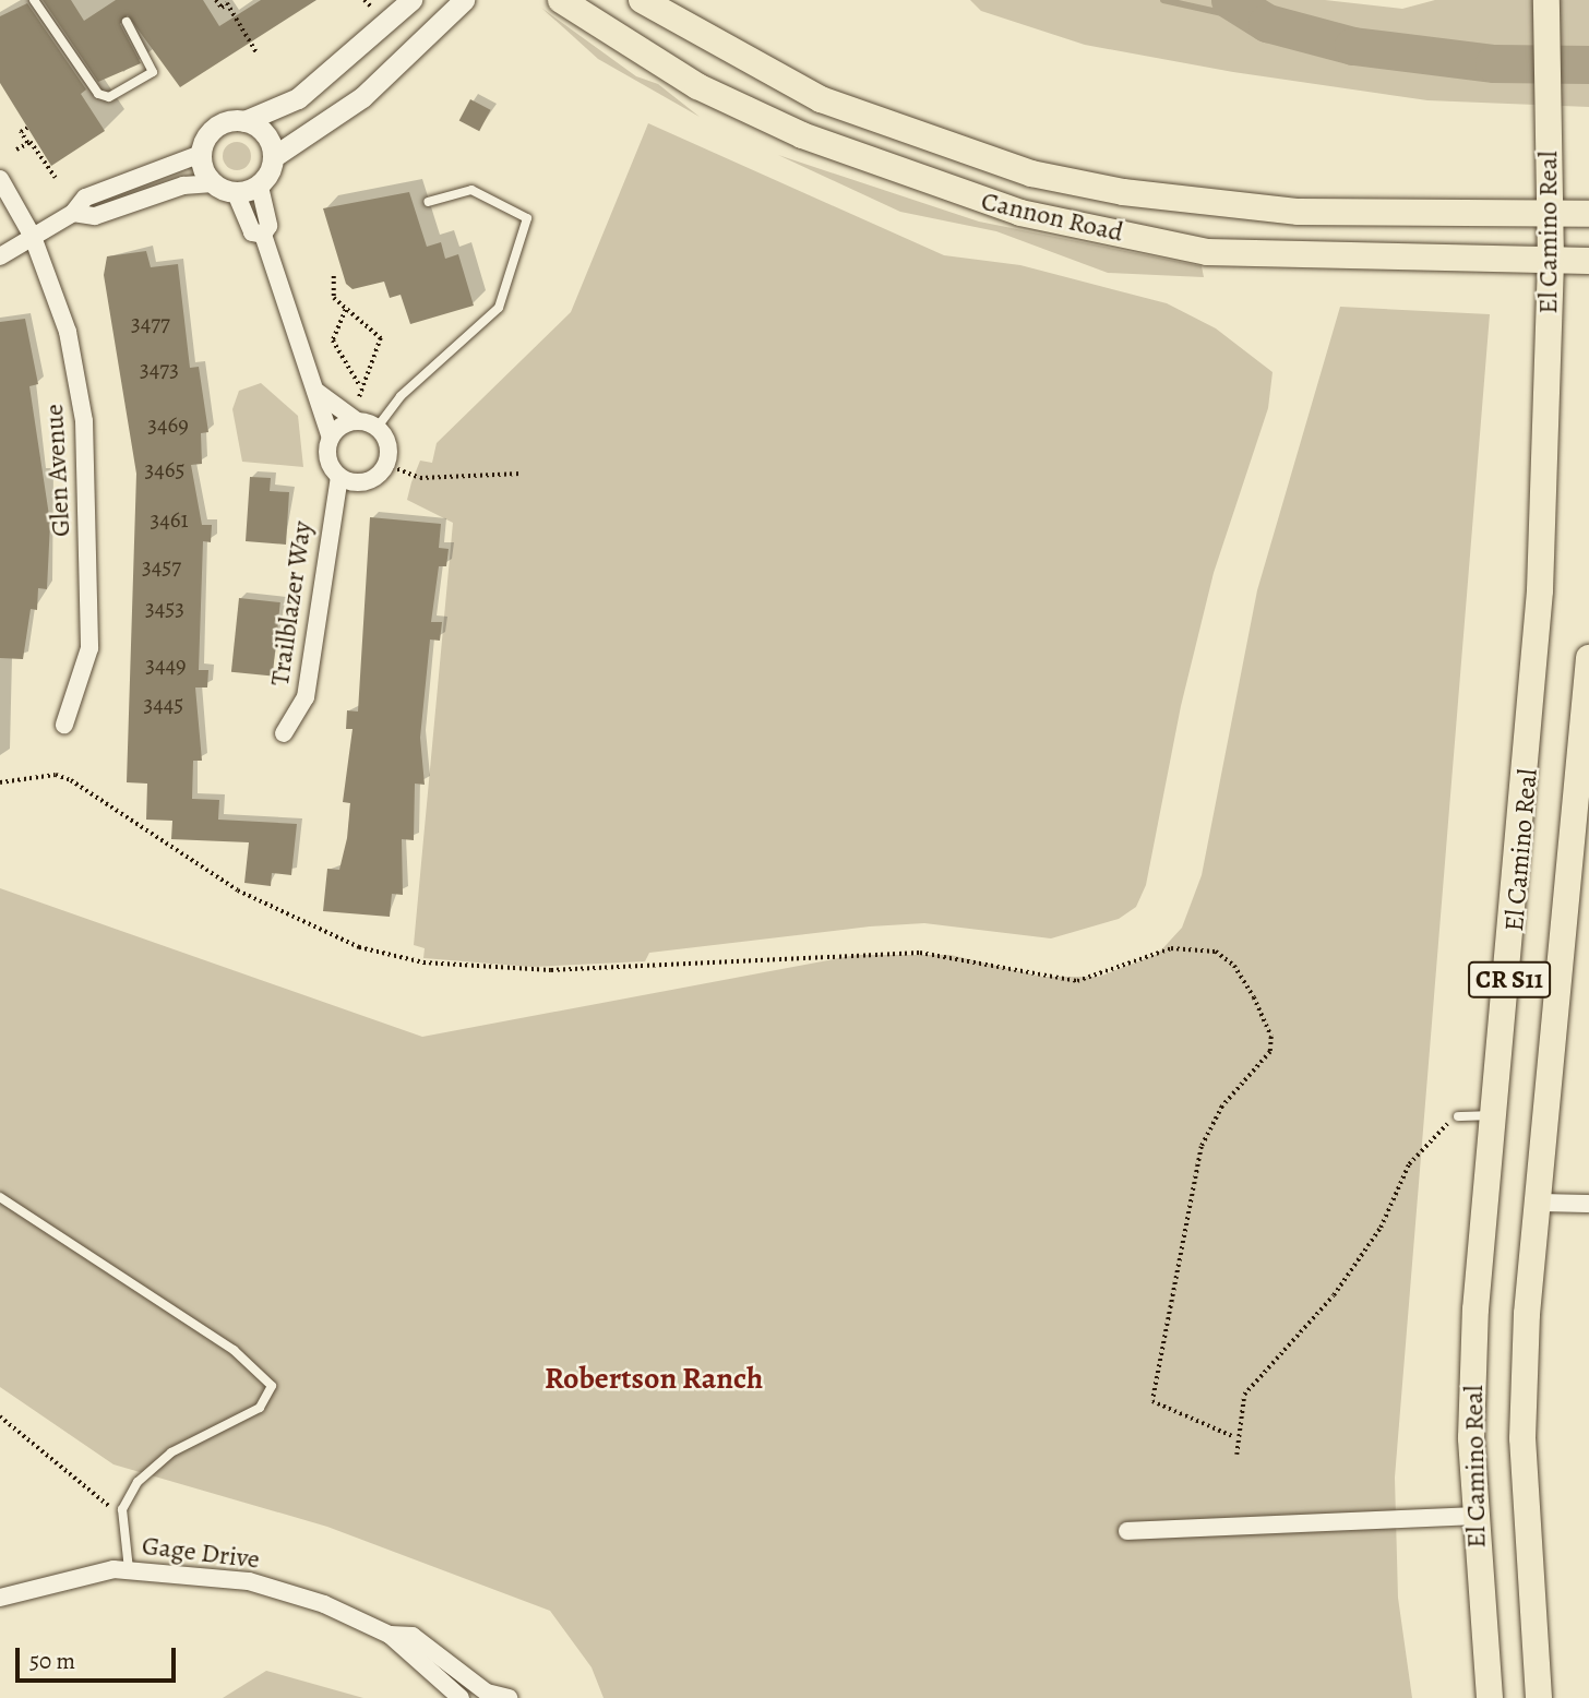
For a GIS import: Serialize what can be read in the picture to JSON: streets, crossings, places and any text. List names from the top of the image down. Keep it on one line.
{"streets":{"main road":["Cannon Road","El Camino Real","CR S11"],"street":["Glen Avenue","Trailblazer Way","Gage Drive"]},"crossings":[["Cannon Road","El Camino Real"]],"districts":["Robertson Ranch"],"house_numbers":["3477","3473","3469","3465","3461","3457","3453","3449","3445"],"scale_bar":"50 m"}
